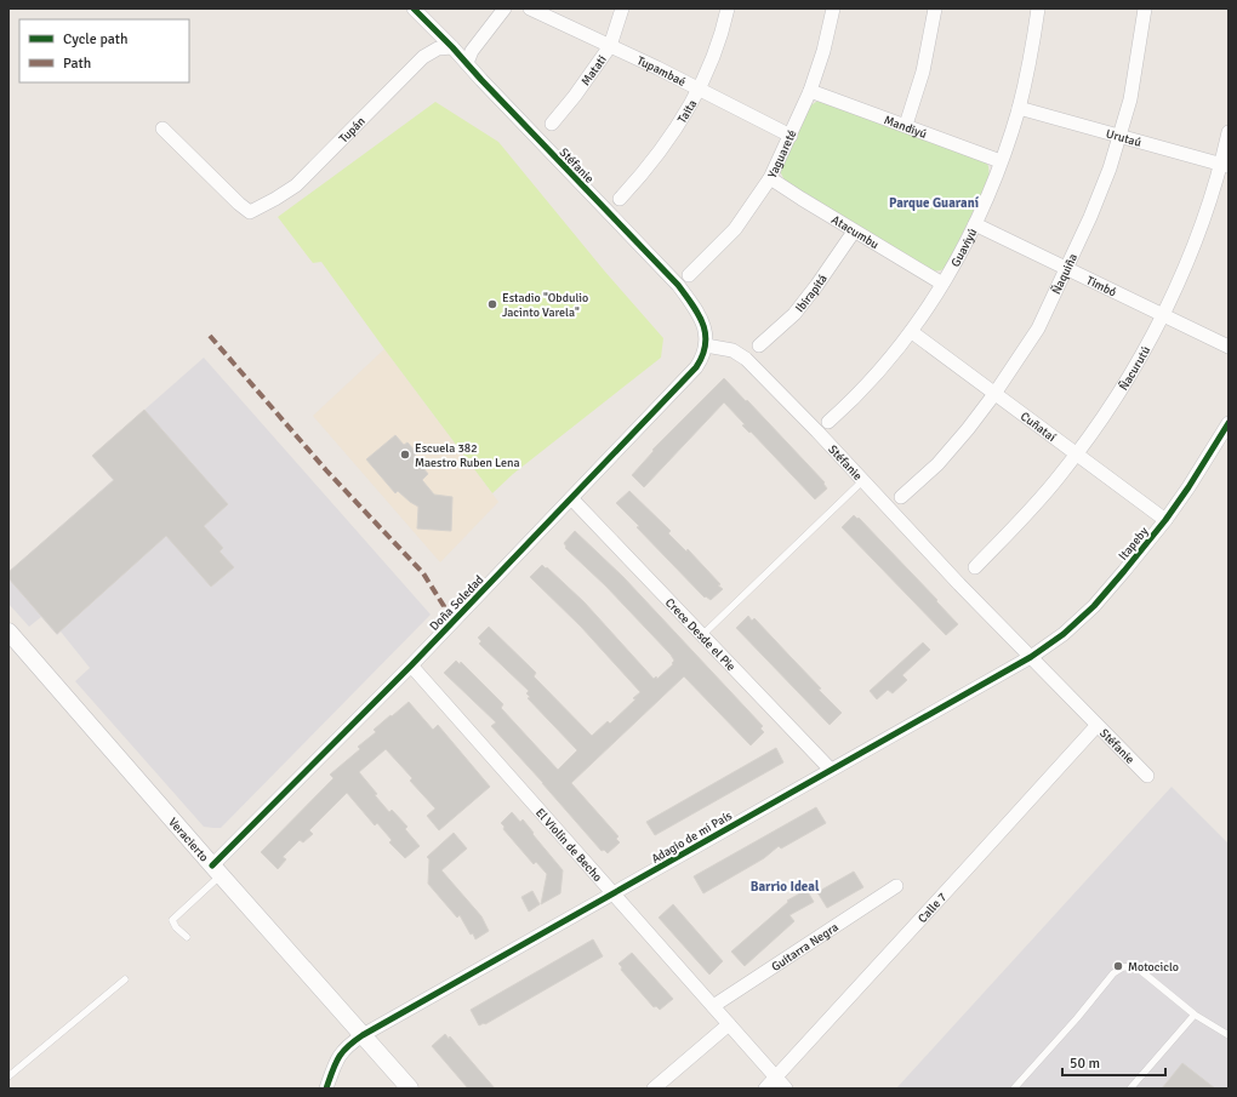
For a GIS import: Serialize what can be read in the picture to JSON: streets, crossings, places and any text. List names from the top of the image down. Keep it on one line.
{"streets":{"street":["Matati","Tupambaé","Taita","Mandiyú","Tupán","Urutaú","Yaguareté","Stéfanie","Atacumbu","Guaviyú","Ñaquiña","Timbó","Ibirapitá","Ñacurutú","Cuñataí","Itapeby","Doña Soledad","Crece Desde el Pie","Adagio de mi País","Veracierto","El Violín de Becho","Calle 7","Guitarra Negra"]},"crossings":[["Matati","Tupambaé"],["Tupambaé","Taita"],["Tupambaé","Yaguareté"],["Mandiyú","Yaguareté"],["Mandiyú","Guaviyú"],["Tupán","Stéfanie"],["Urutaú","Guaviyú"],["Urutaú","Ñaquiña"],["Urutaú","Ñacurutú"],["Yaguareté","Atacumbu"],["Stéfanie","Itapeby"],["Stéfanie","Doña Soledad"],["Stéfanie","Adagio de mi País"],["Stéfanie","Calle 7"],["Atacumbu","Guaviyú"],["Atacumbu","Ibirapitá"],["Guaviyú","Timbó"],["Guaviyú","Cuñataí"],["Ñaquiña","Timbó"],["Ñaquiña","Cuñataí"],["Timbó","Ñacurutú"],["Ñacurutú","Cuñataí"],["Cuñataí","Itapeby"],["Itapeby","Adagio de mi País"],["Doña Soledad","Crece Desde el Pie"],["Doña Soledad","Veracierto"],["Doña Soledad","El Violín de Becho"],["Crece Desde el Pie","Adagio de mi País"],["Adagio de mi País","Veracierto"],["Adagio de mi País","El Violín de Becho"],["El Violín de Becho","Calle 7"],["El Violín de Becho","Guitarra Negra"]],"districts":["Parque Guaraní","Barrio Ideal"],"places":["Estadio \"Obdulio Jacinto Varela\"","Escuela 382 Maestro Ruben Lena","Motociclo"],"legend":["Cycle path","Path"],"scale_bar":"50 m"}
